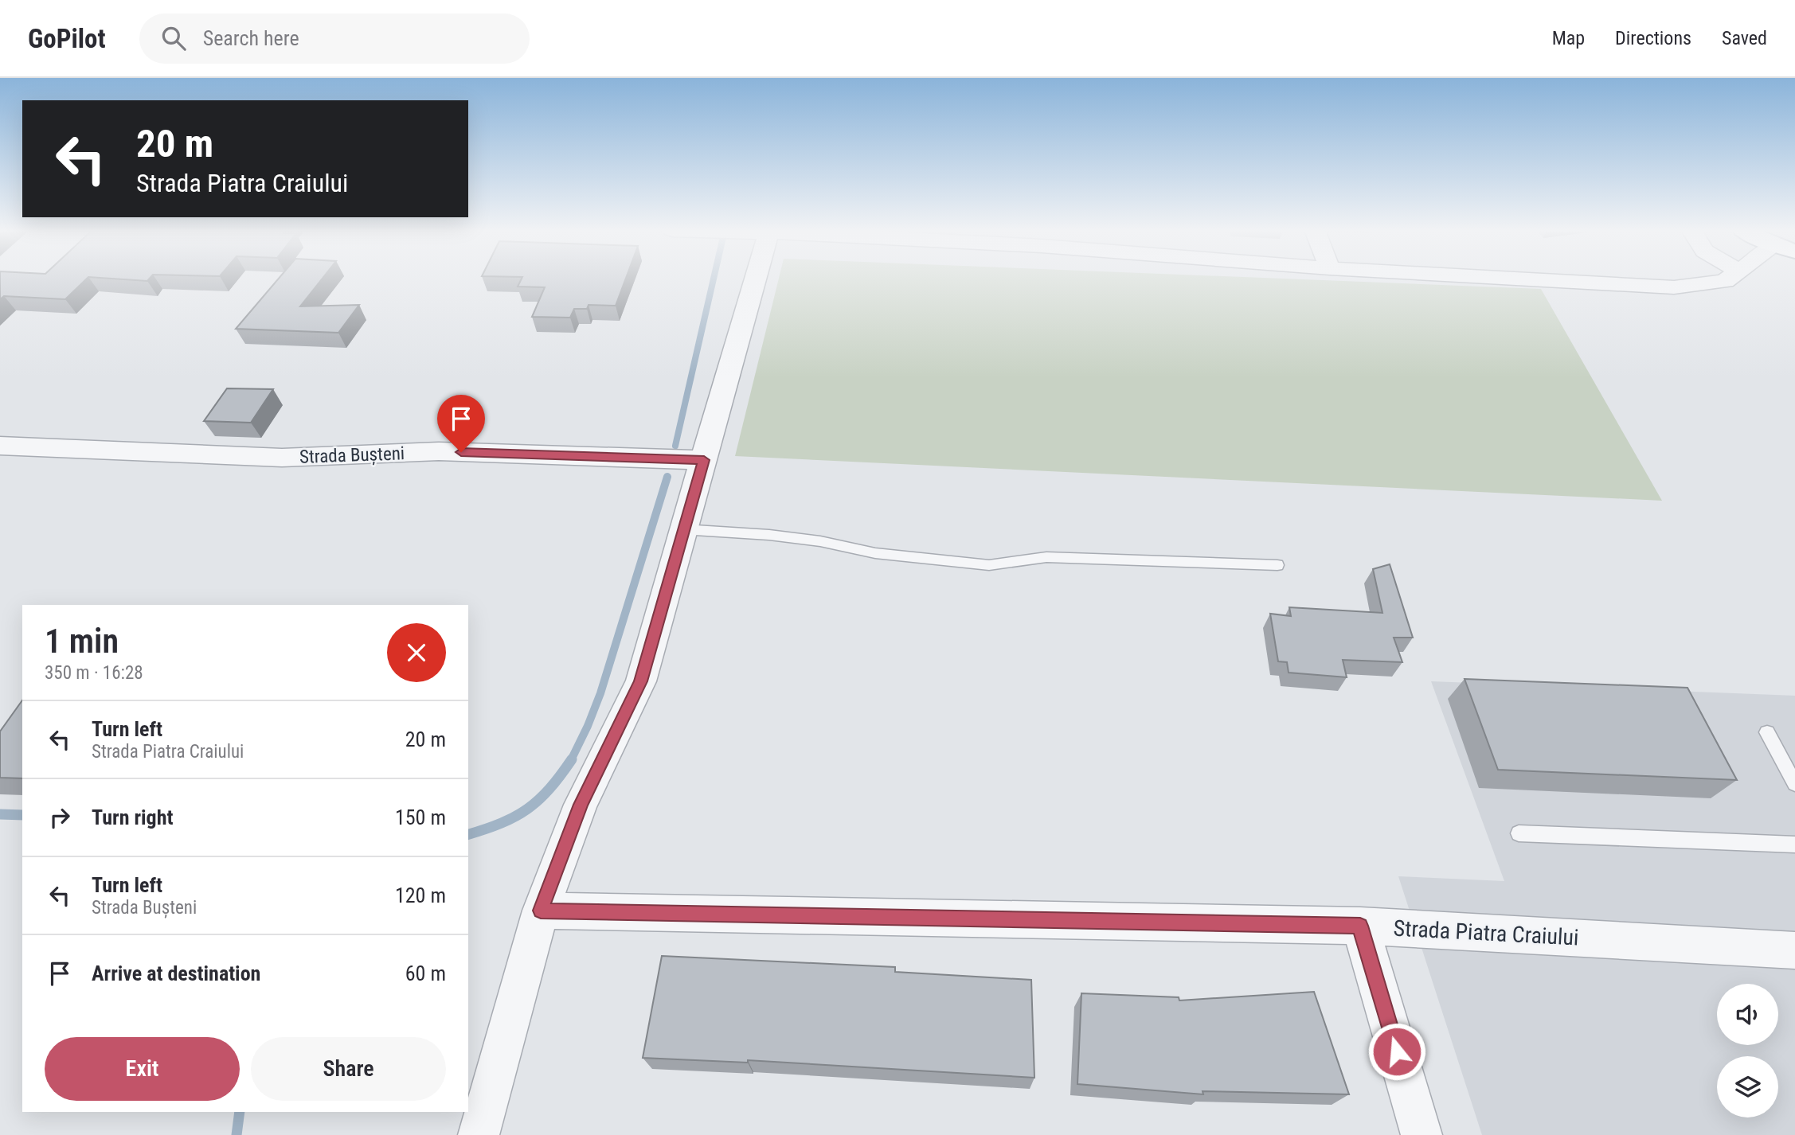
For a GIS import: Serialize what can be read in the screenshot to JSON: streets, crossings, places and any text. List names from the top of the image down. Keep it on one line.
{"streets":{"street":["Strada Bușteni","Strada Piatra Craiului"]},"page":{"header":"GoPilot","search":"Search here","nav":["Map","Directions","Saved"],"turn":["20 m","Strada Piatra Craiului"],"heading":["1 min","350 m · 16:28"],"list":[{"name":"Turn left","note":"Strada Piatra Craiului","value":"20 m"},{"name":"Turn right","value":"150 m"},{"name":"Turn left","note":"Strada Bușteni","value":"120 m"},{"name":"Arrive at destination","value":"60 m"}],"buttons":["Exit","Share"]}}
